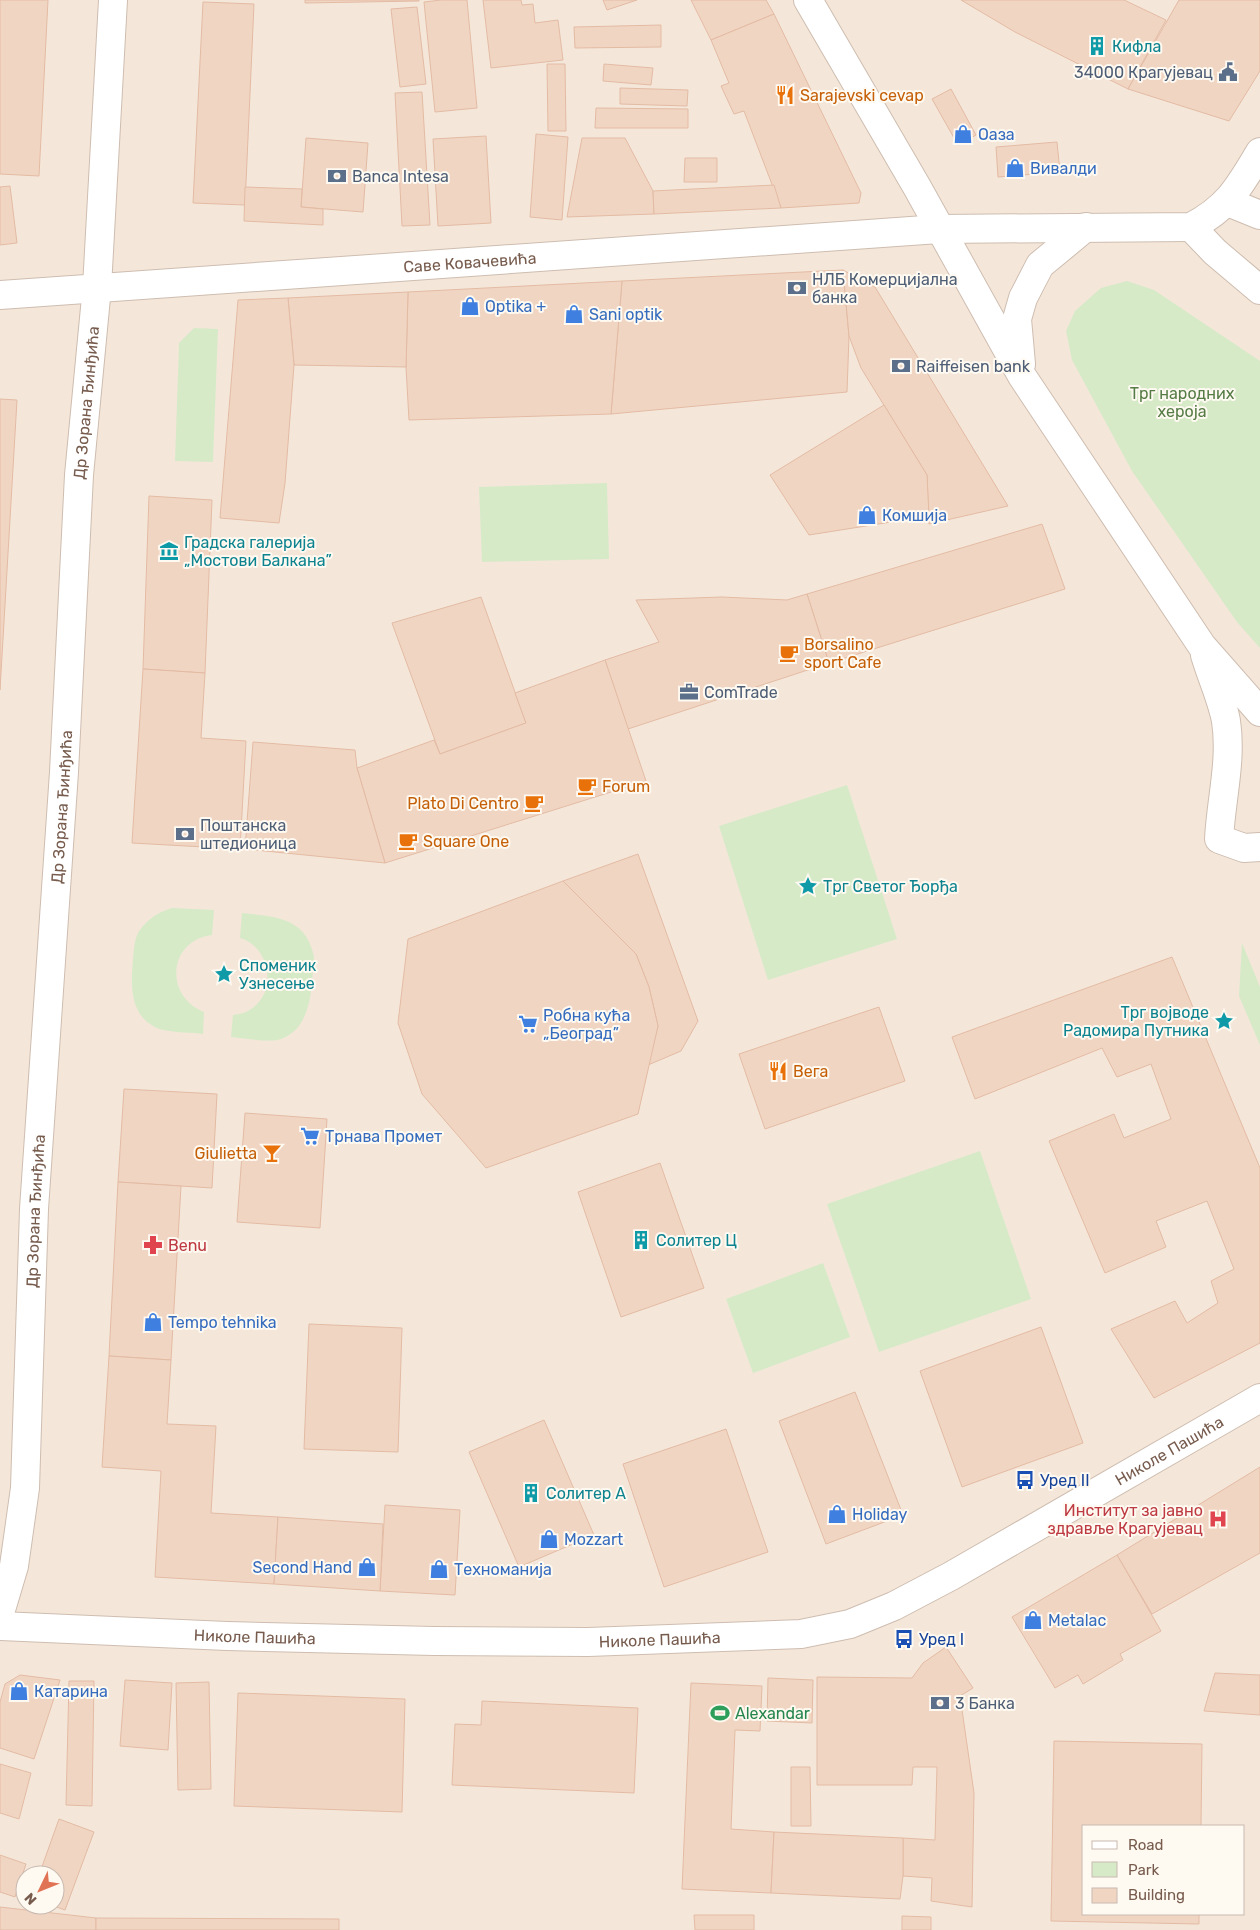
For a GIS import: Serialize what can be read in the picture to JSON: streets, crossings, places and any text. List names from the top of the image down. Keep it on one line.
{"streets":{"street":["Саве Ковачевића","Др Зорана Ђинђића","Николе Пашића"]},"crossings":[["Саве Ковачевића","Др Зорана Ђинђића"]],"parks":["Трг народних хероја"],"places":{"building":["Кифла","Солитер Ц","Солитер А"],"public building":["34000 Крагујевац"],"restaurant":["Sarajevski cevap","Вега"],"shop":["Оаза","Вивалди","Optika +","Sani optik","Комшија","Tempo tehnika","Holiday","Mozzart","Second Hand","Техноманија","Metalac","Катарина"],"bank":["Banca Intesa","НЛБ Комерцијална банка","Raiffeisen bank","Поштанска штедионица","3 Банка"],"museum":["Градска галерија „Мостови Балкана”"],"cafe":["Borsalino sport Cafe","Forum","Plato Di Centro","Square One"],"office":["ComTrade"],"place":["Трг Светог Ђорђа","Споменик Узнесење","Трг војводе Радомира Путника"],"supermarket":["Робна кућа „Београд”","Трнава Промет"],"bar":["Giulietta"],"pharmacy":["Benu"],"bus stop":["Уред II","Уред I"],"hospital":["Институт за јавно здравље Крагујевац"],"sports":["Alexandar"]},"legend":["Road","Park","Building"],"north":"bottom left"}
